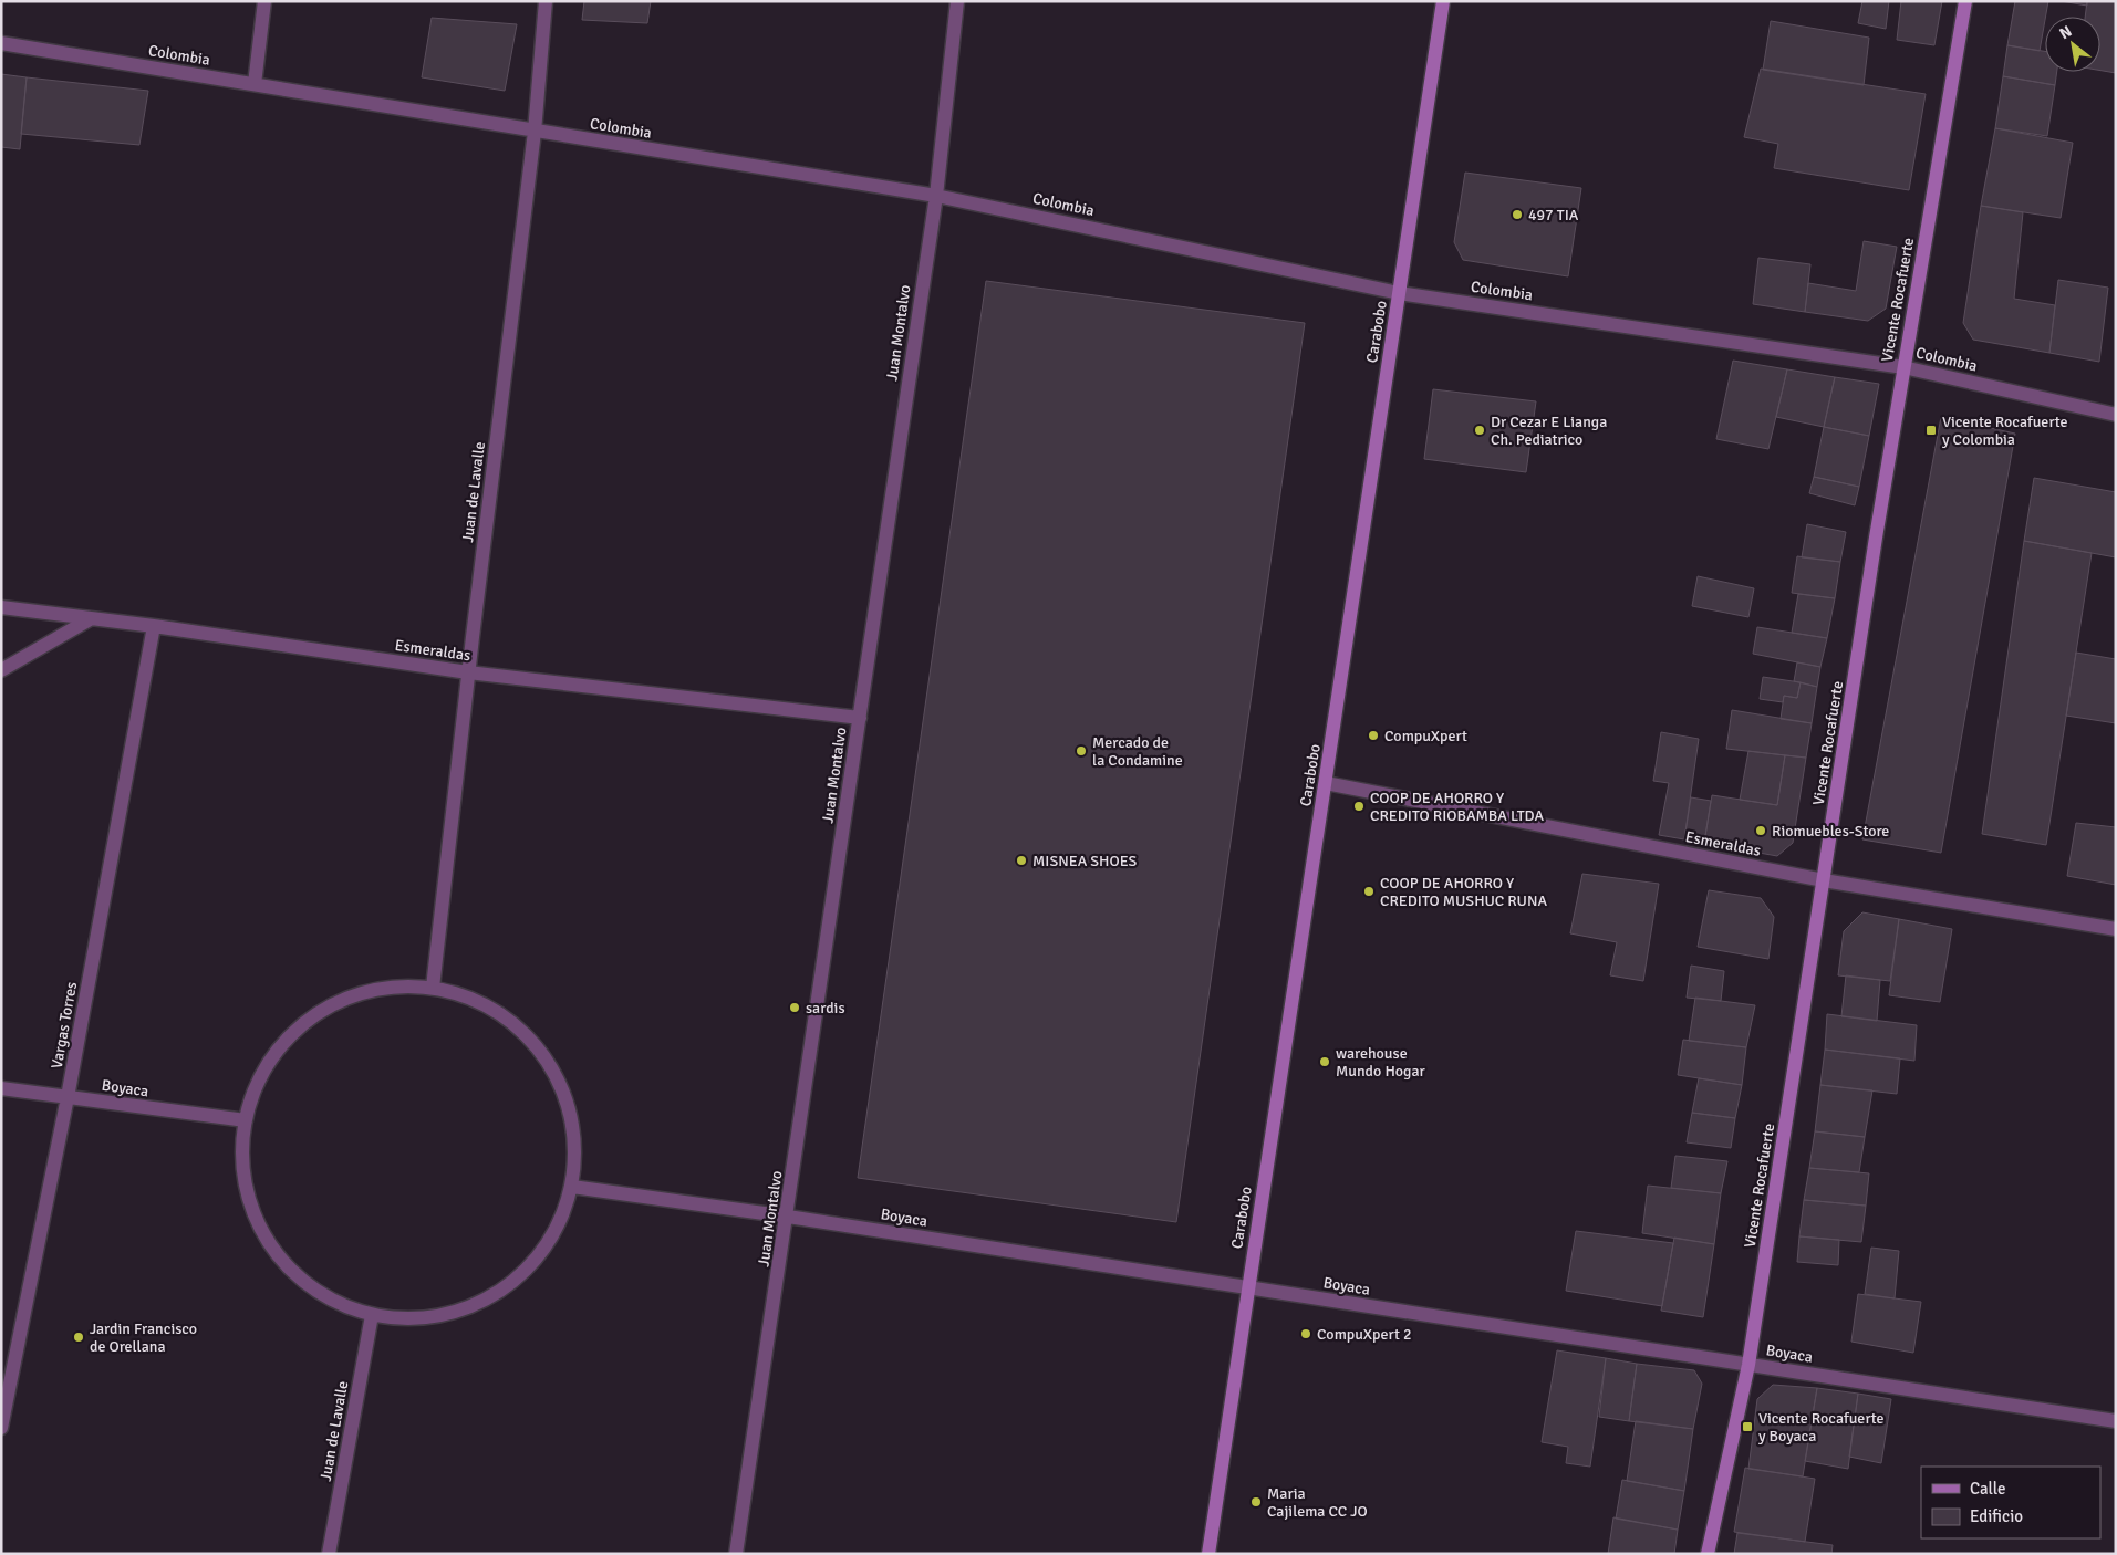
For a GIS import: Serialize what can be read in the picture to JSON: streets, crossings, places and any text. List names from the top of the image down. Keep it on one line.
{"streets":{"main road":["Vicente Rocafuerte","Carabobo"],"street":["Colombia","Juan Montalvo","Juan de Lavalle","Esmeraldas","Vargas Torres","Boyaca"]},"crossings":[["Colombia","Vicente Rocafuerte"],["Colombia","Carabobo"],["Colombia","Juan Montalvo"],["Colombia","Juan de Lavalle"],["Vicente Rocafuerte","Esmeraldas"],["Vicente Rocafuerte","Boyaca"],["Carabobo","Esmeraldas"],["Carabobo","Boyaca"],["Juan Montalvo","Esmeraldas"],["Juan Montalvo","Boyaca"],["Juan de Lavalle","Esmeraldas"],["Esmeraldas","Vargas Torres"],["Vargas Torres","Boyaca"]],"places":{"other":["497 TIA","Dr Cezar E Lianga Ch. Pediatrico","CompuXpert","Mercado de la Condamine","COOP DE AHORRO Y CREDITO RIOBAMBA LTDA","Riomuebles-Store","MISNEA SHOES","COOP DE AHORRO Y CREDITO MUSHUC RUNA","sardis","warehouse Mundo Hogar","CompuXpert 2","Jardin Francisco de Orellana","Maria Cajilema CC JO"],"transit":["Vicente Rocafuerte y Colombia","Vicente Rocafuerte y Boyaca"]},"legend":["Calle","Edificio"],"north":"top left"}
